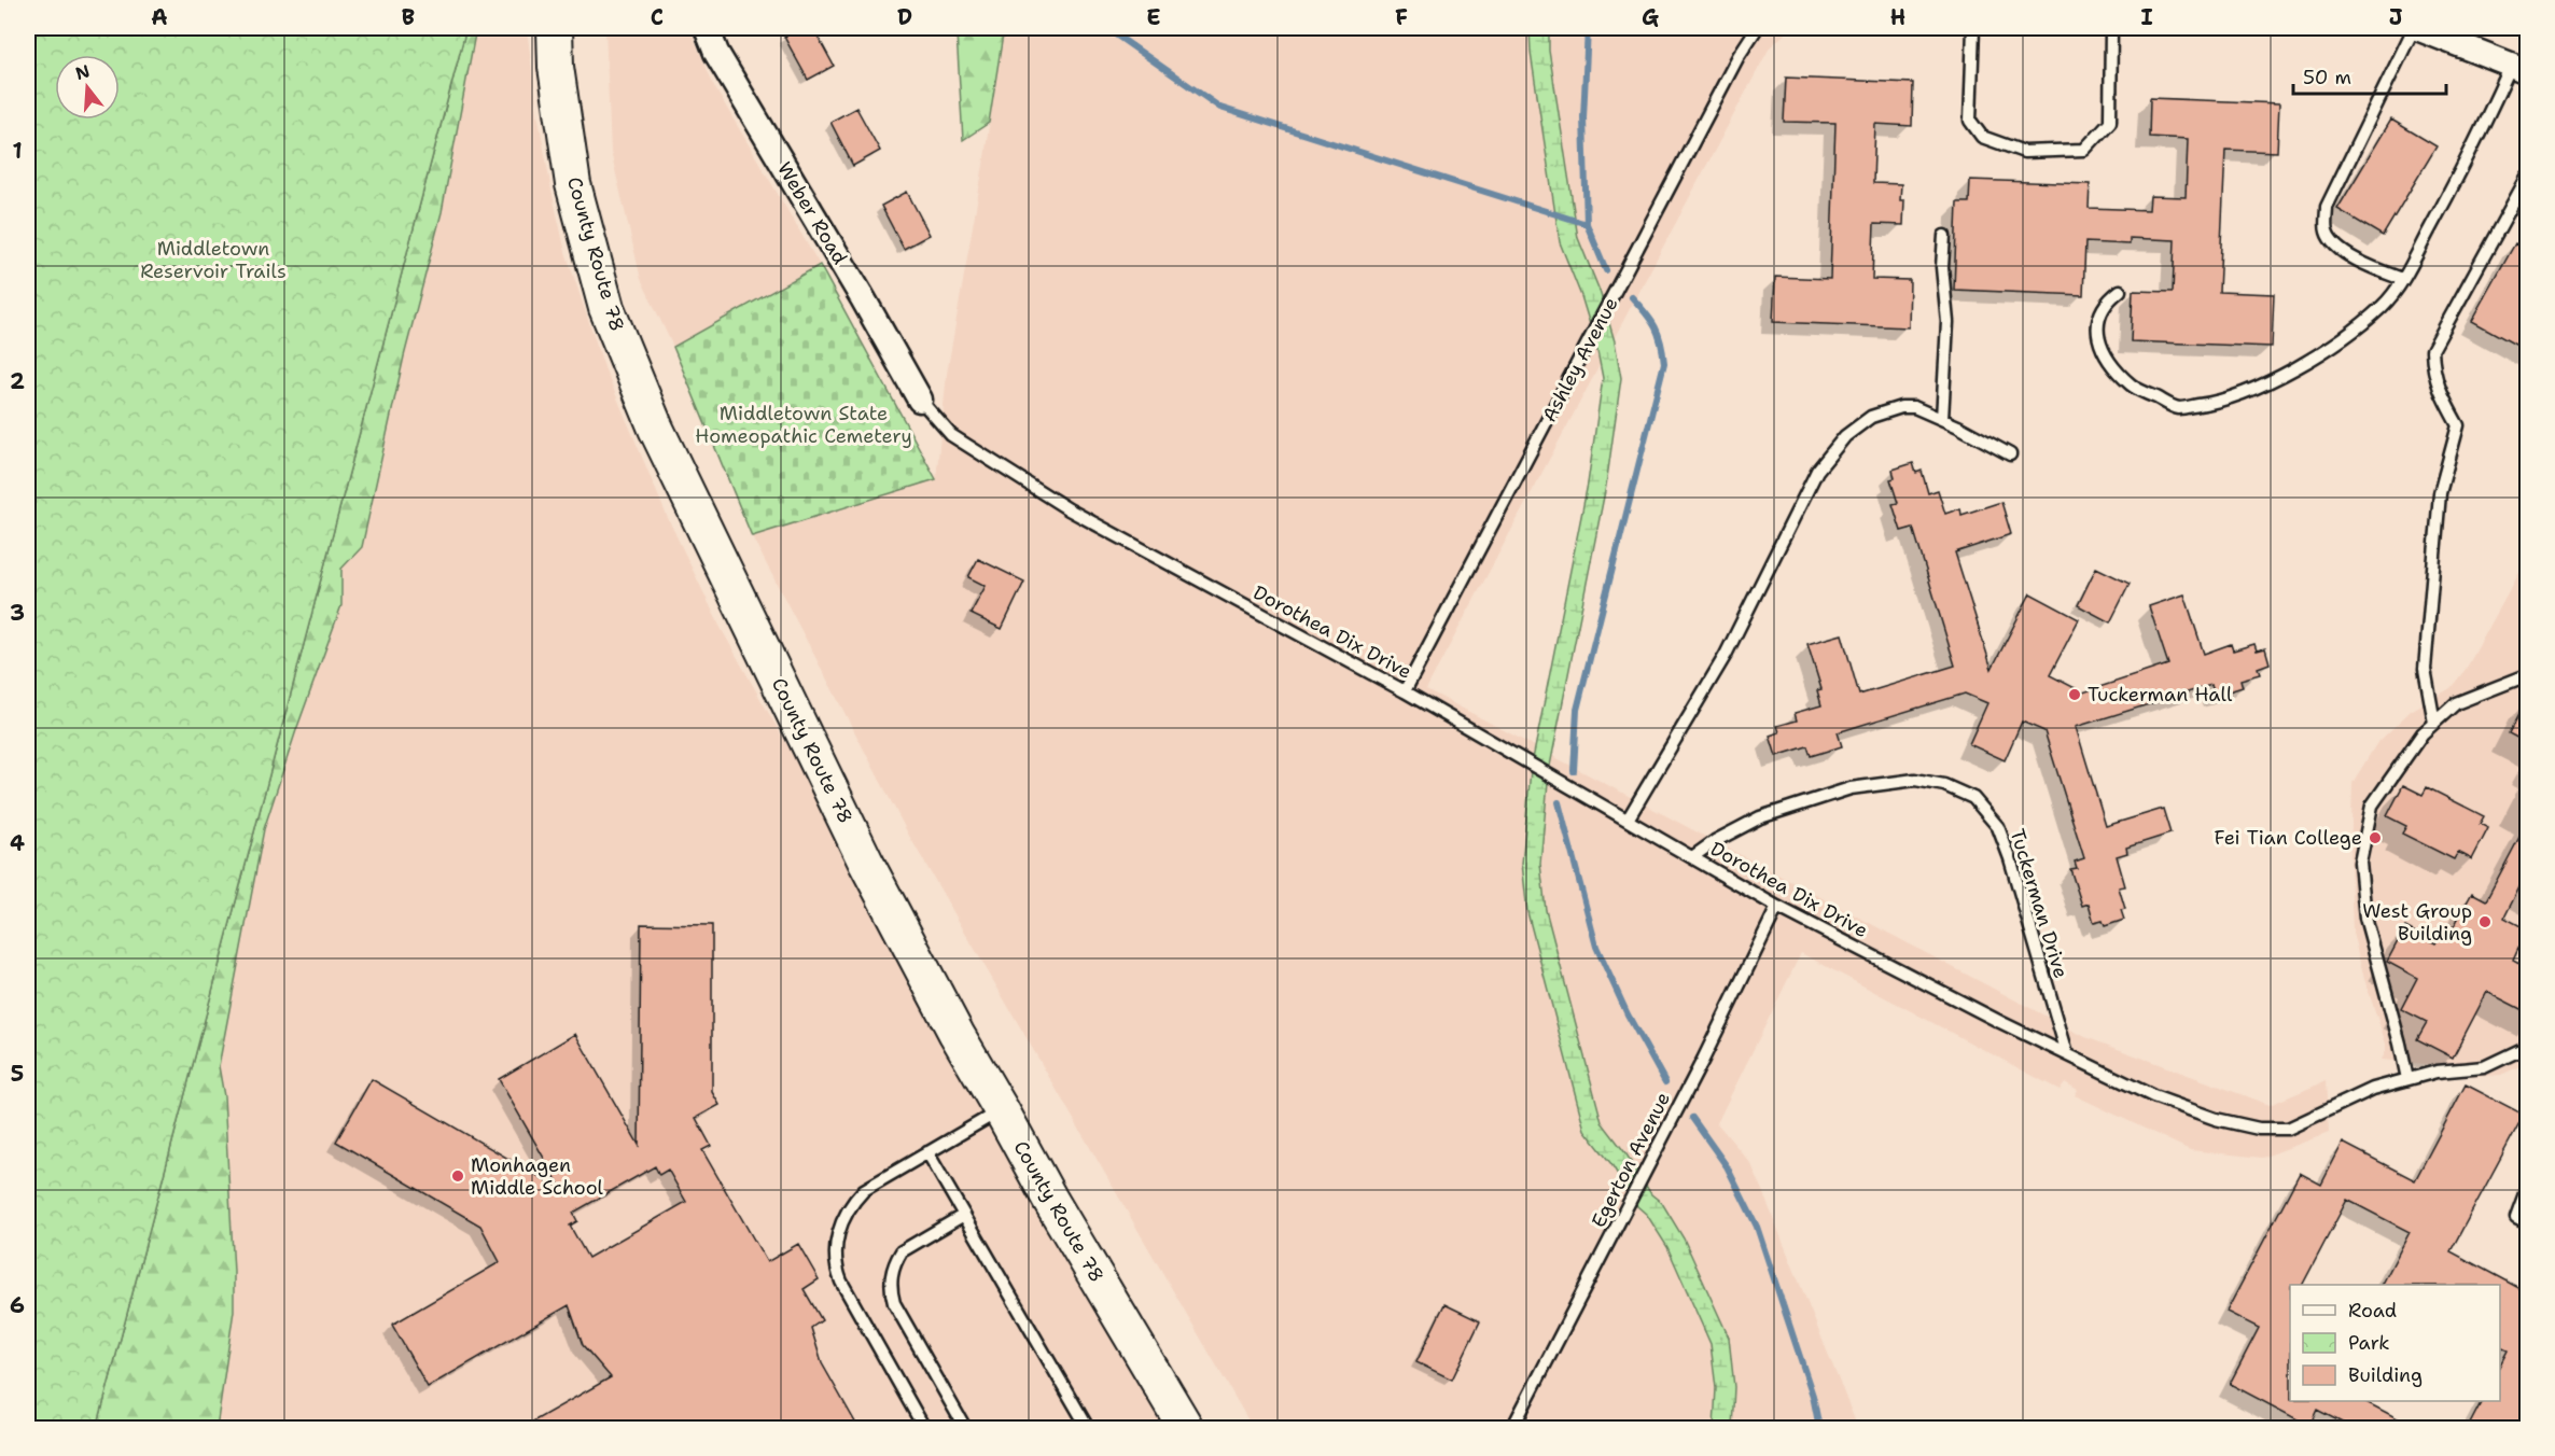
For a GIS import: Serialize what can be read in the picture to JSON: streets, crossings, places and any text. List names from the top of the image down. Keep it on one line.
{"streets":{"street":["Weber Road","County Route 78"],"lane":["Ashley Avenue","Dorothea Dix Drive","Tuckerman Drive","Egerton Avenue"]},"crossings":[["Weber Road","Dorothea Dix Drive"],["Ashley Avenue","Dorothea Dix Drive"],["Dorothea Dix Drive","Tuckerman Drive"],["Dorothea Dix Drive","Egerton Avenue"]],"parks":["Middletown Reservoir Trails","Middletown State Homeopathic Cemetery"],"places":["Tuckerman Hall","Fei Tian College","West Group Building","Monhagen Middle School"],"legend":["Road","Park","Building"],"scale_bar":"50 m","north":"top","grid":{"columns":["A","B","C","D","E","F","G","H","I","J"],"rows":["1","2","3","4","5","6"]}}
